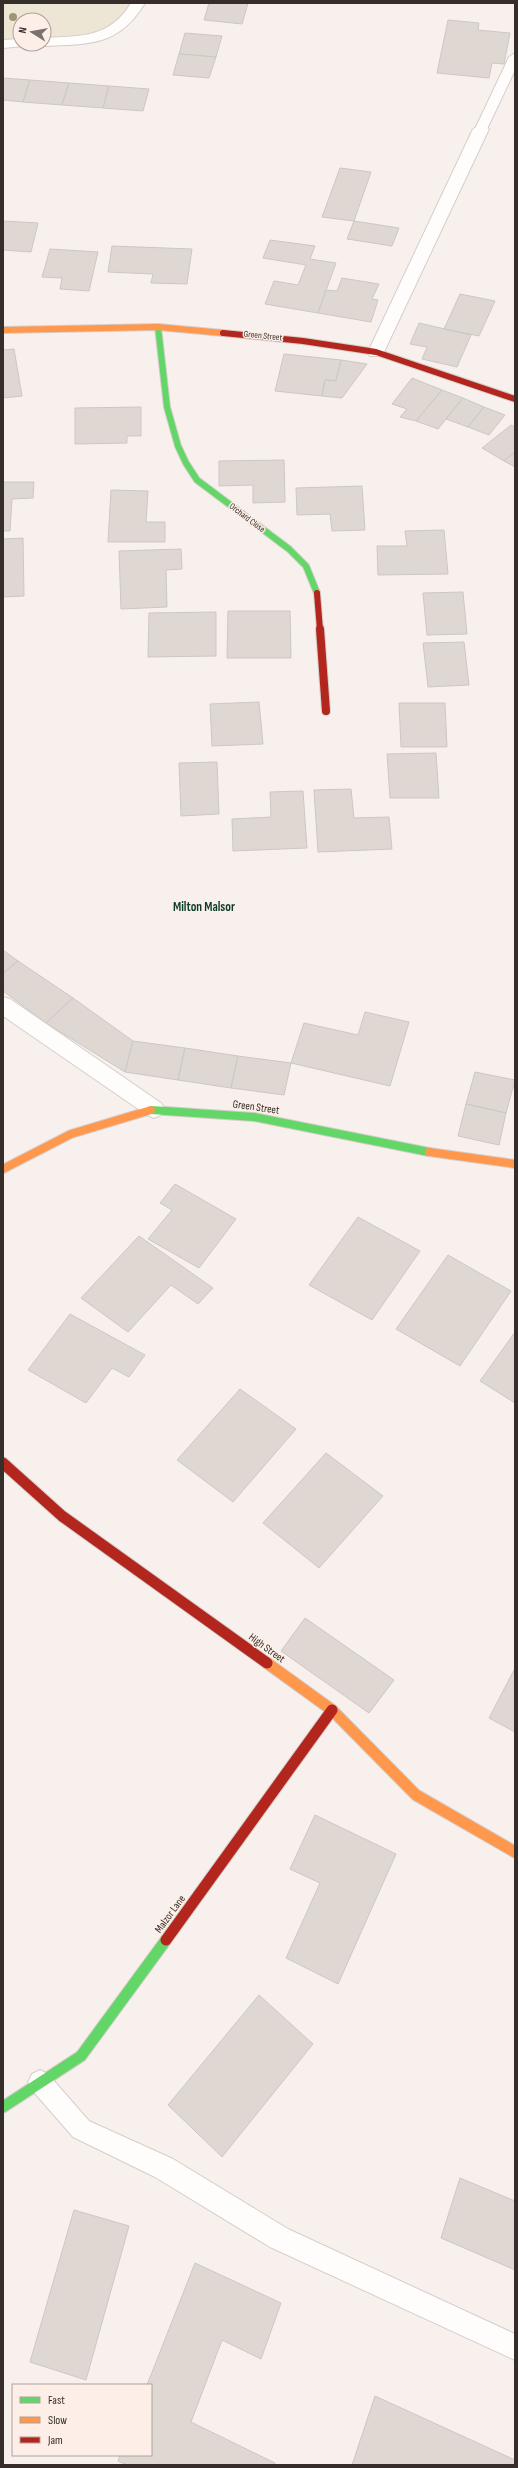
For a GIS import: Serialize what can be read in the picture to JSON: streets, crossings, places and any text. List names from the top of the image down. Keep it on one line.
{"streets":{"street":["Green Street","Orchard Close","High Street","Malzor Lane"]},"crossings":[["Green Street","Orchard Close"],["High Street","Malzor Lane"]],"districts":["Milton Malsor"],"legend":["Fast","Slow","Jam"],"north":"left"}
